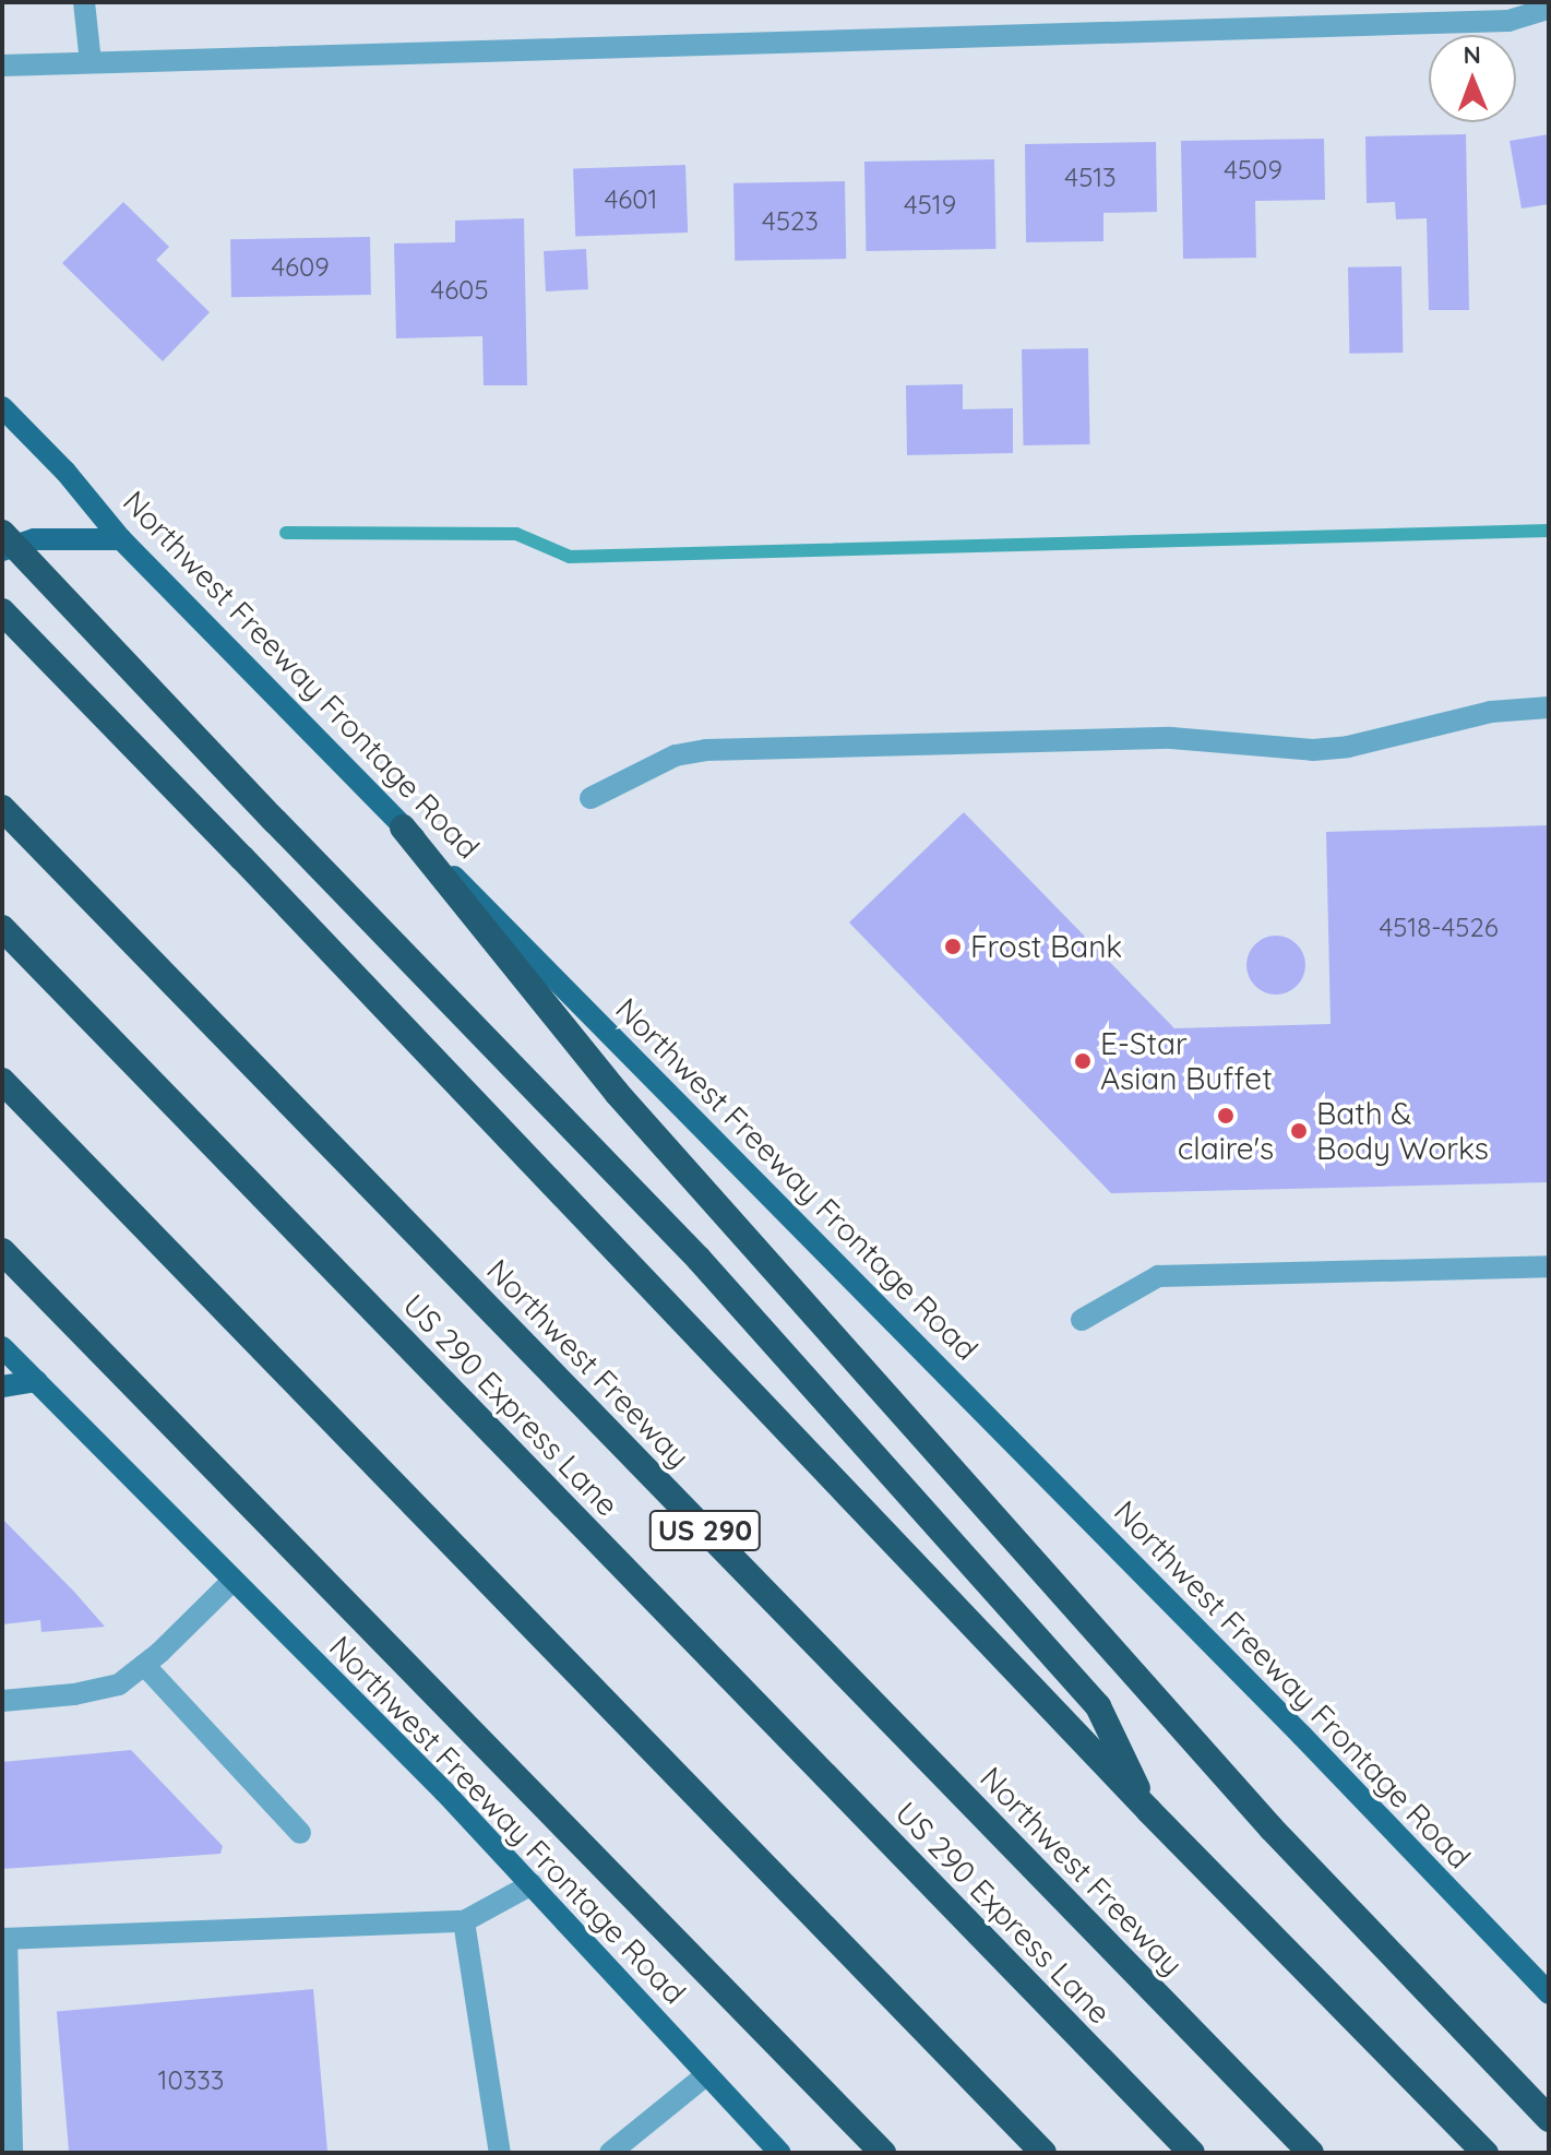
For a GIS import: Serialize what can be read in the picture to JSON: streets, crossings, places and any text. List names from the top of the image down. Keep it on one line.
{"streets":{"highway":["Northwest Freeway","US 290 Express Lane","US 290"],"main road":["Northwest Freeway Frontage Road"]},"places":["Frost Bank","E-Star Asian Buffet","claire's","Bath & Body Works"],"house_numbers":["4509","4513","4601","4519","4523","4609","4605","4518-4526","10333"],"north":"top"}
